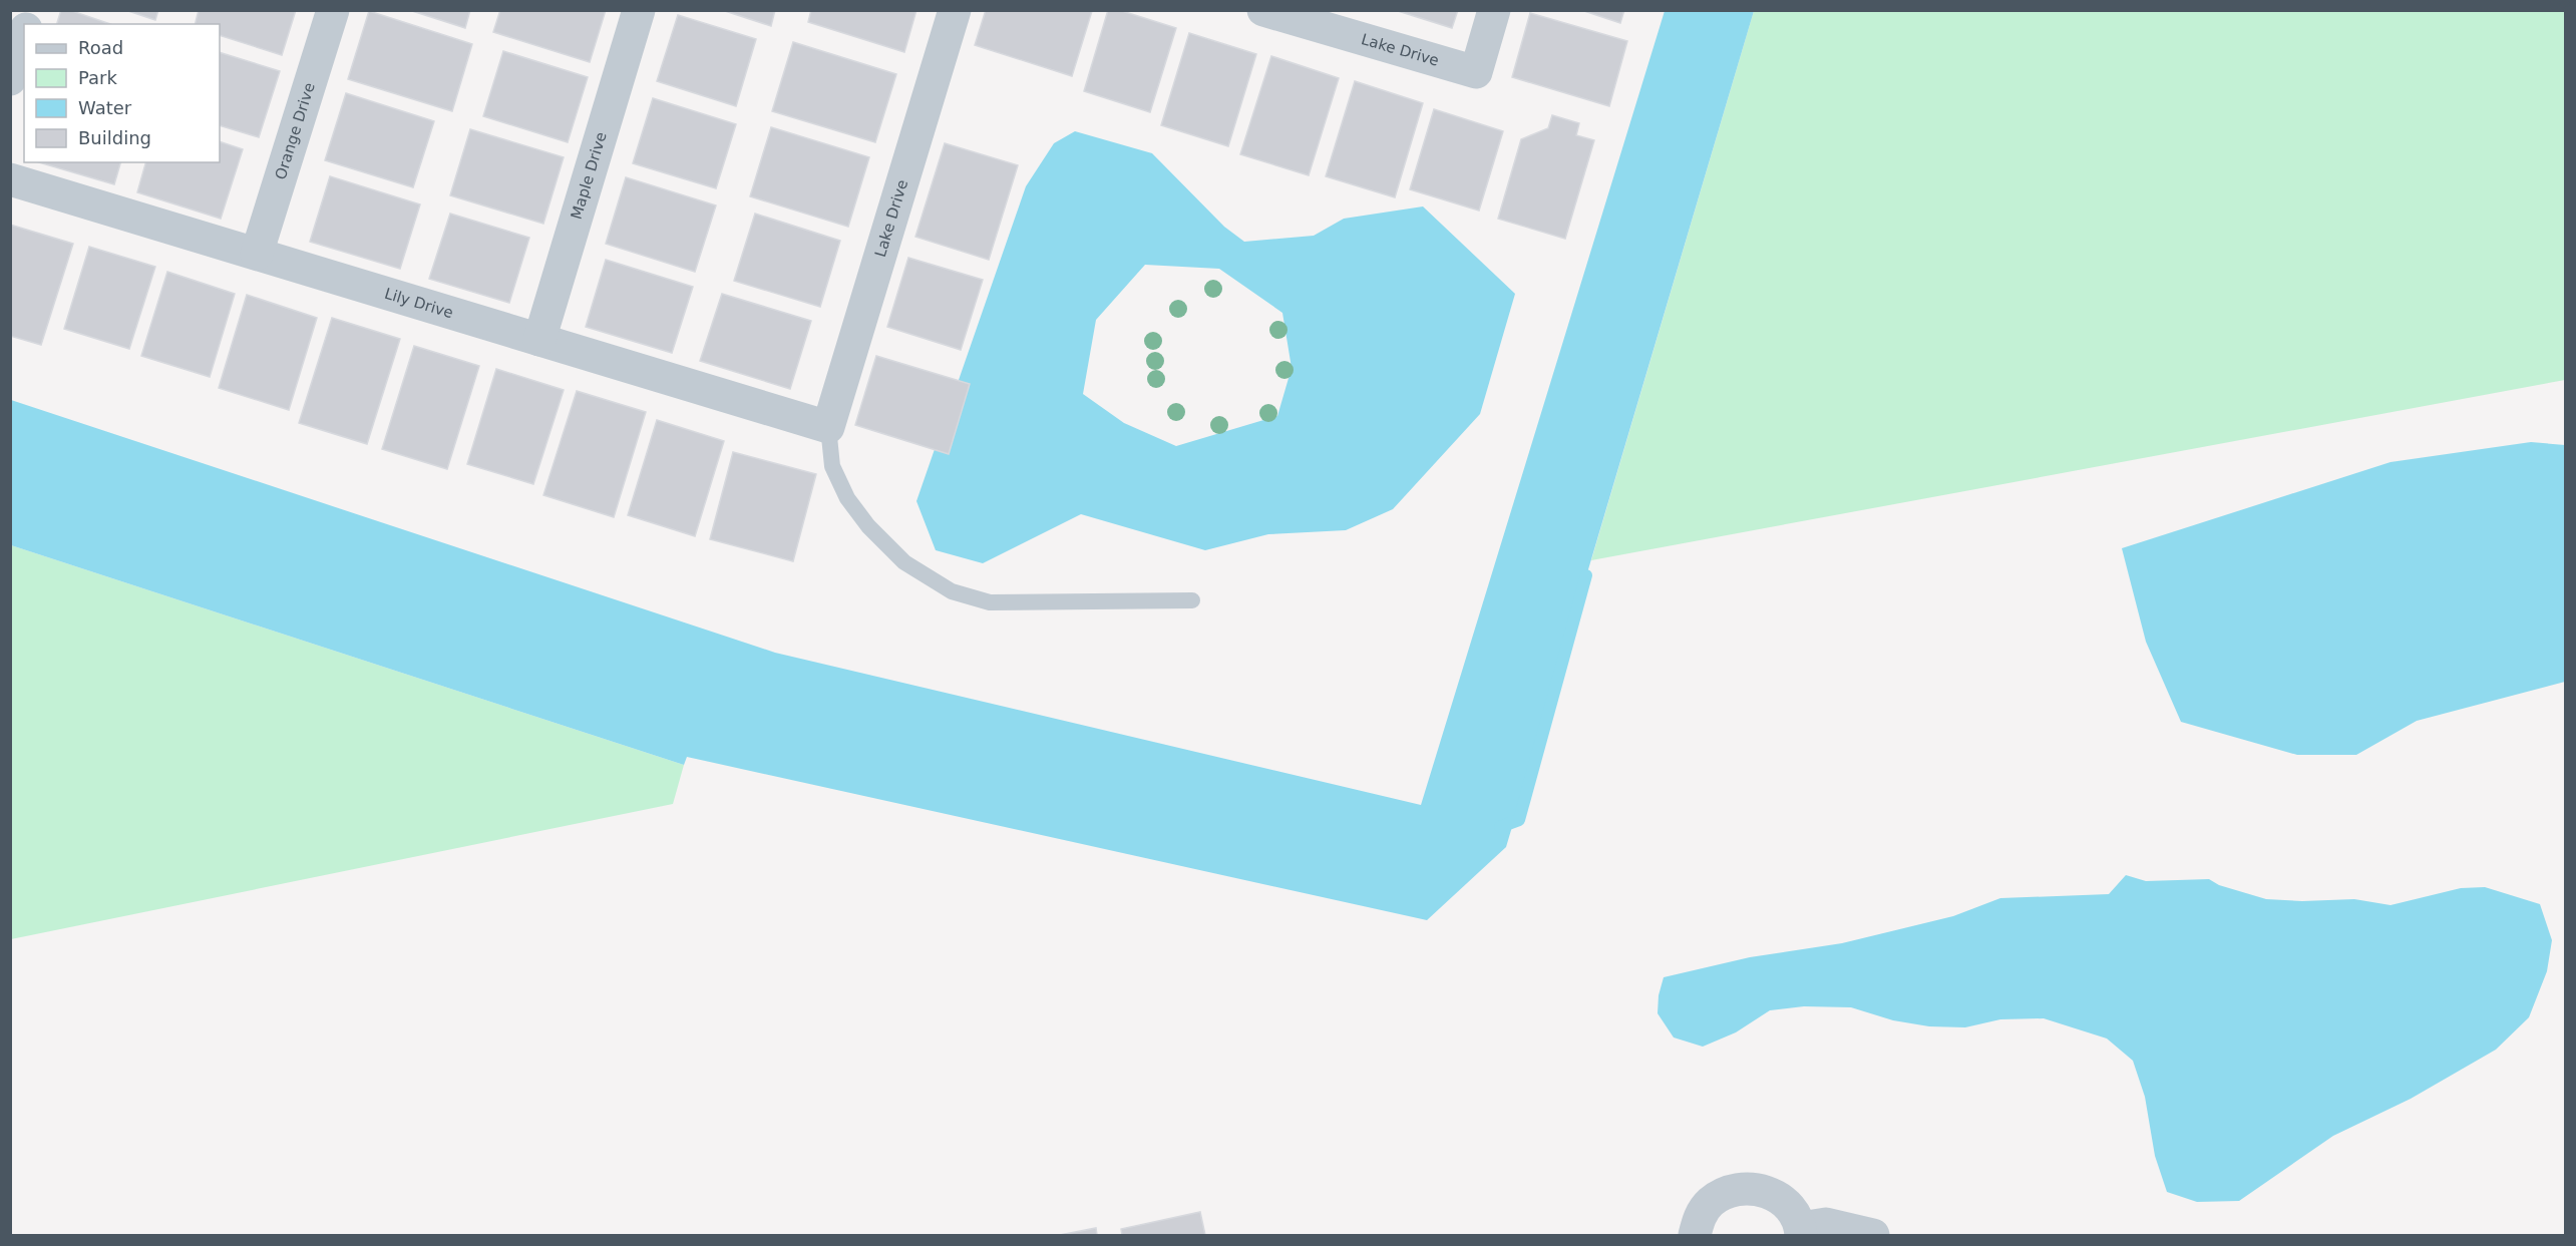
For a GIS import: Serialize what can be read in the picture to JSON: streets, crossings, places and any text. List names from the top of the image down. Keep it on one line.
{"streets":{"street":["Lake Drive","Orange Drive","Maple Drive","Lily Drive"]},"crossings":[["Lake Drive","Lily Drive"],["Orange Drive","Lily Drive"],["Maple Drive","Lily Drive"]],"legend":["Road","Park","Water","Building"]}
